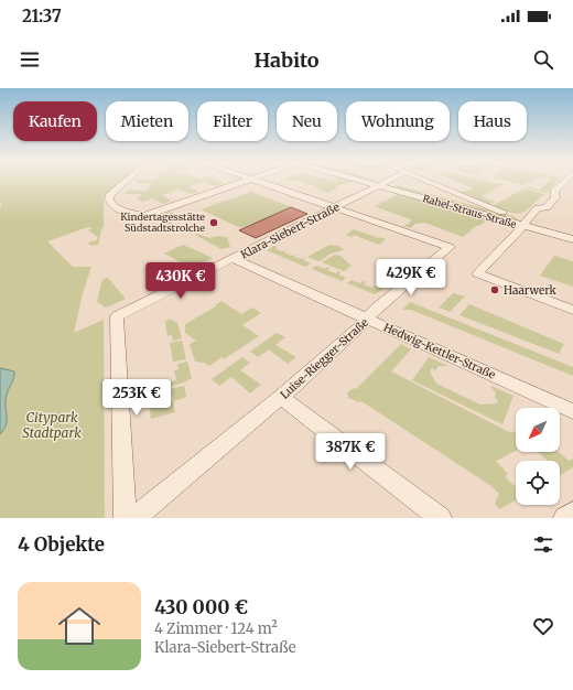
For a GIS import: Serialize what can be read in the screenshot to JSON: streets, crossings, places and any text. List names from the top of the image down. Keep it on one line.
{"streets":{"street":["Rahel-Straus-Straße","Klara-Siebert-Straße","Hedwig-Kettler-Straße","Luise-Riegger-Straße"]},"crossings":[["Rahel-Straus-Straße","Klara-Siebert-Straße"],["Klara-Siebert-Straße","Hedwig-Kettler-Straße"],["Klara-Siebert-Straße","Luise-Riegger-Straße"],["Hedwig-Kettler-Straße","Luise-Riegger-Straße"]],"parks":["Citypark Stadtpark"],"places":["Kindertagesstätte Südstadtstrolche","Haarwerk"],"north":"bottom left","page":{"status":"21:37","header":"Habito","chip":["Kaufen","Mieten","Filter","Neu","Wohnung","Haus"],"price":["429K €","430K €","253K €","387K €"],"heading":"4 Objekte","list":[{"name":"430 000 €","note":"4 Zimmer · 124 m² · Klara-Siebert-Straße"}]}}
